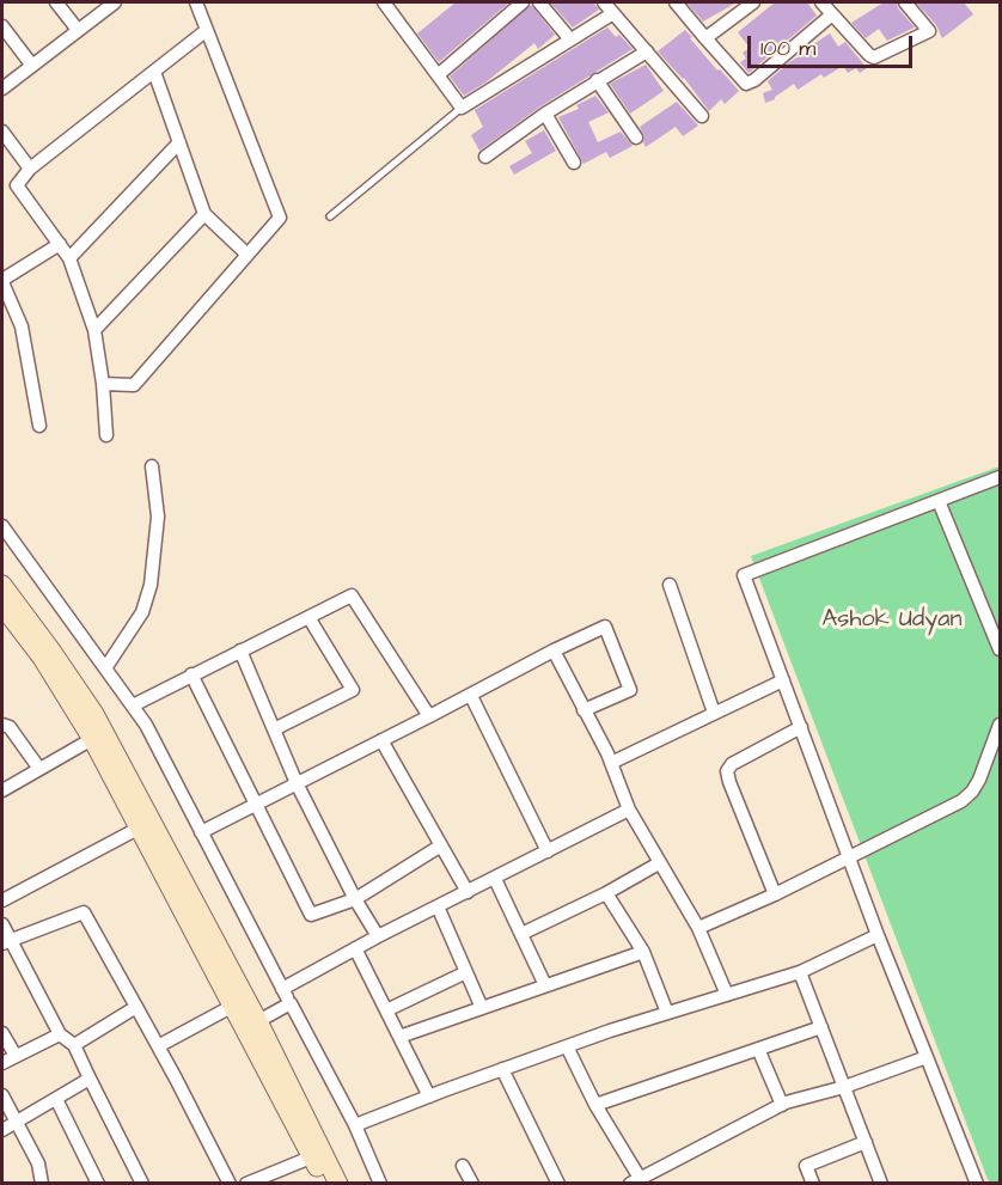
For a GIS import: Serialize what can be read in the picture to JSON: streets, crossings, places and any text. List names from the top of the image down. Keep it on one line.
{"parks":["Ashok Udyan"],"scale_bar":"100 m"}
